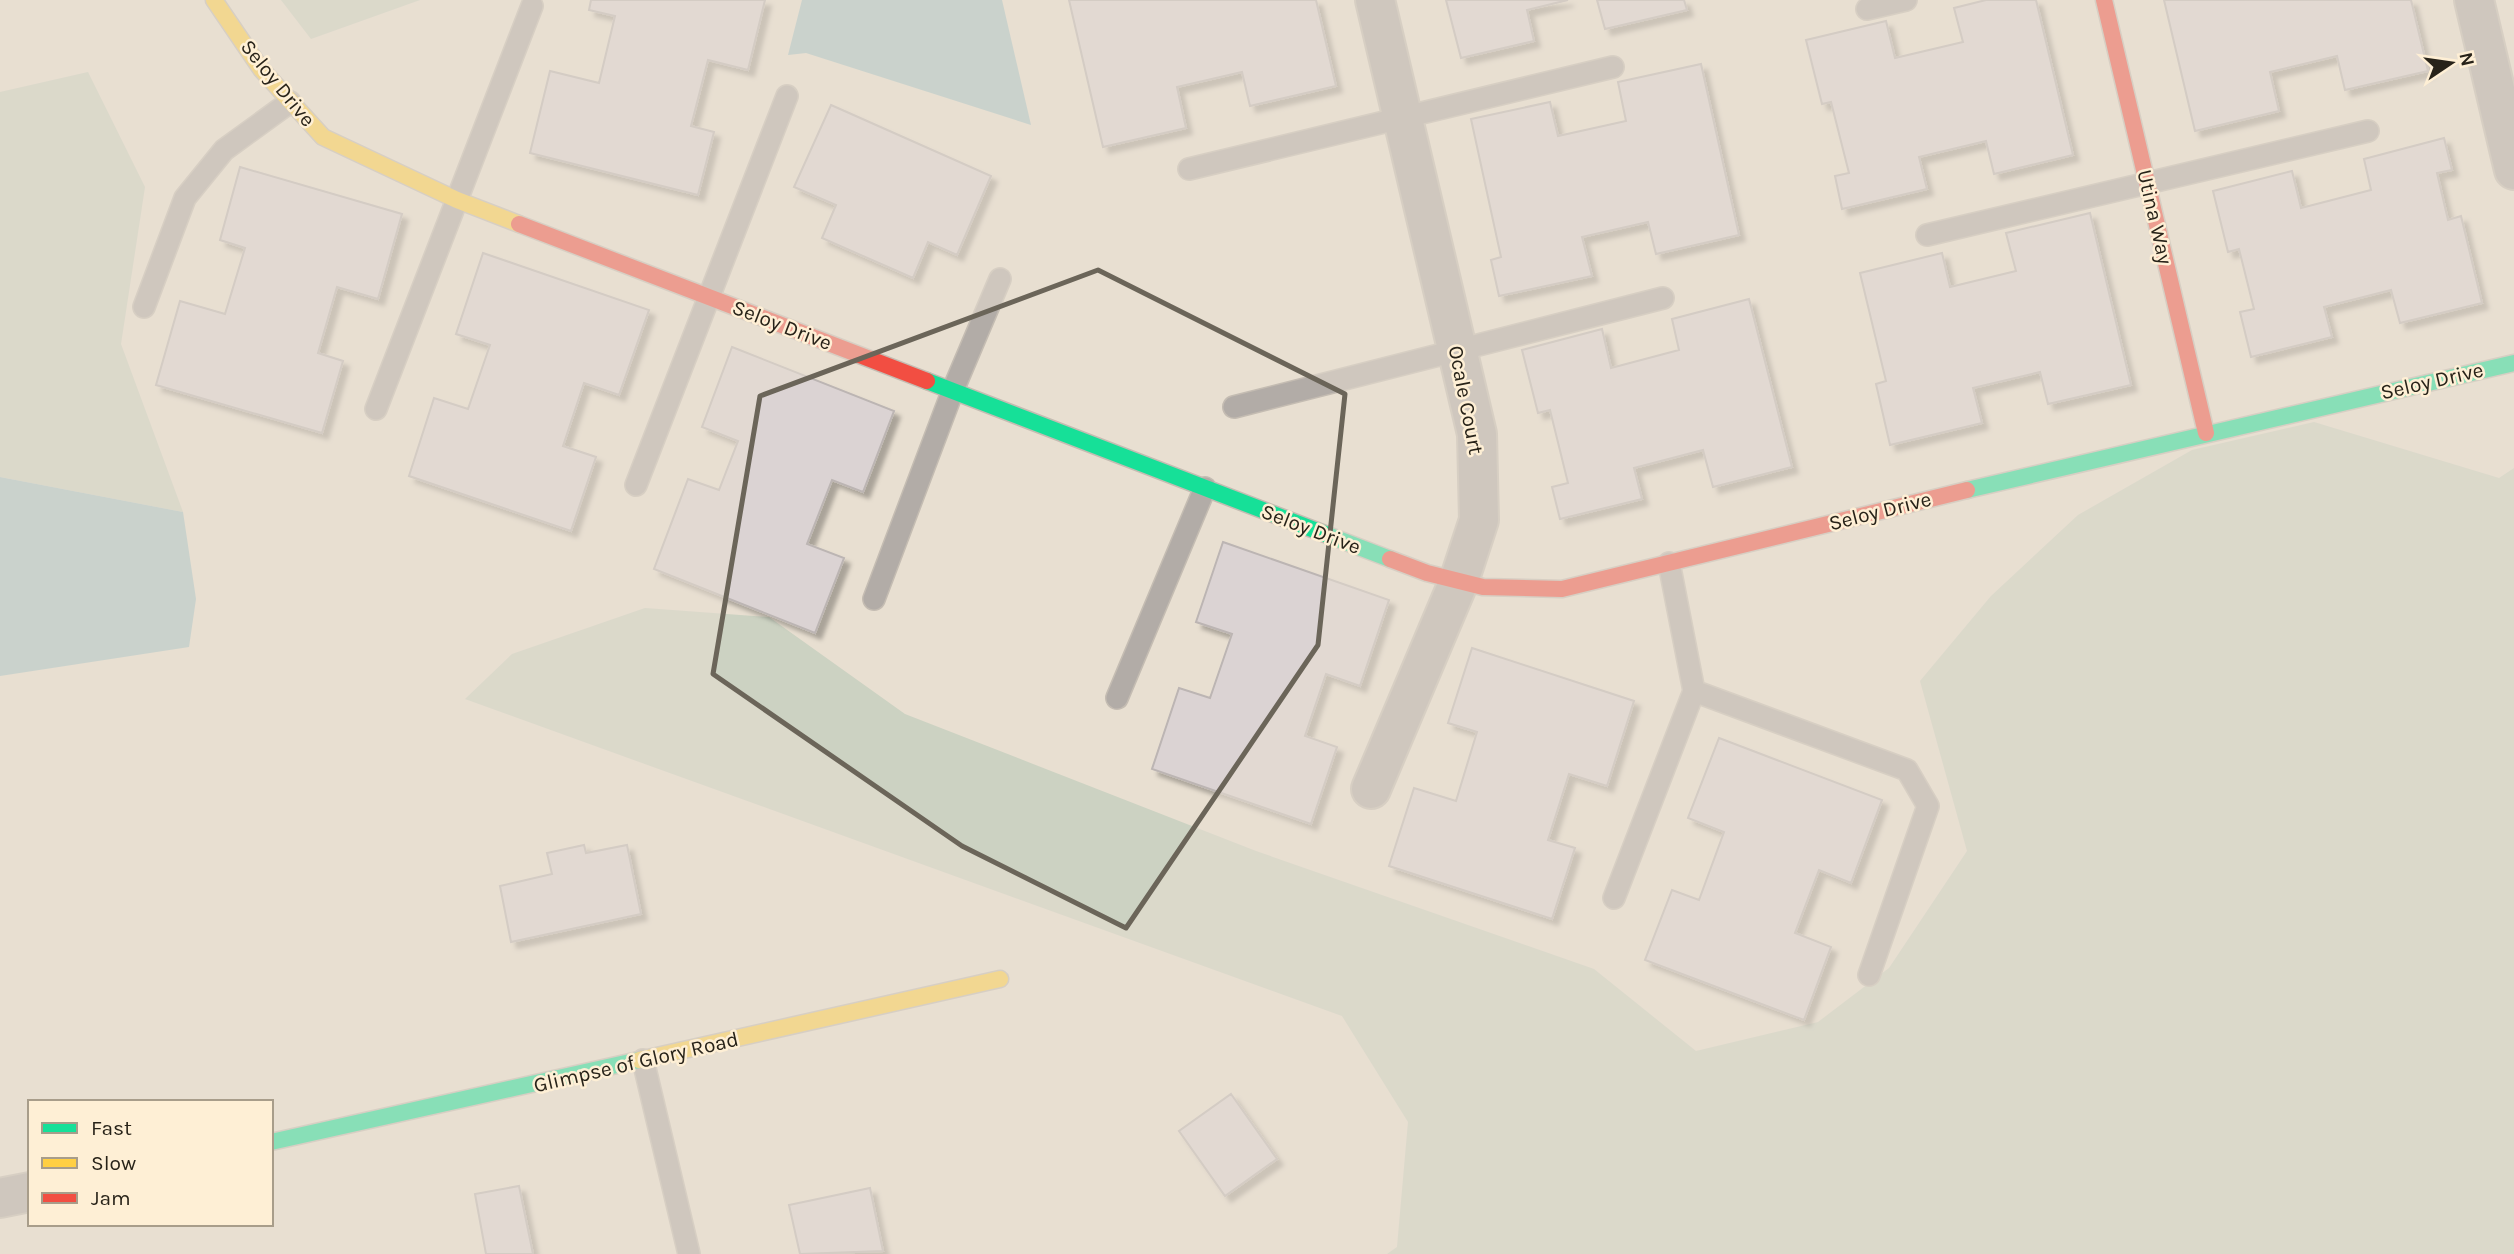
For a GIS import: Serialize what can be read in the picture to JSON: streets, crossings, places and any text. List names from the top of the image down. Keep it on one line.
{"streets":{"street":["Seloy Drive","Utina Way","Ocale Court","Glimpse of Glory Road"]},"crossings":[["Seloy Drive","Utina Way"],["Seloy Drive","Ocale Court"]],"legend":["Fast","Slow","Jam"],"north":"right"}
